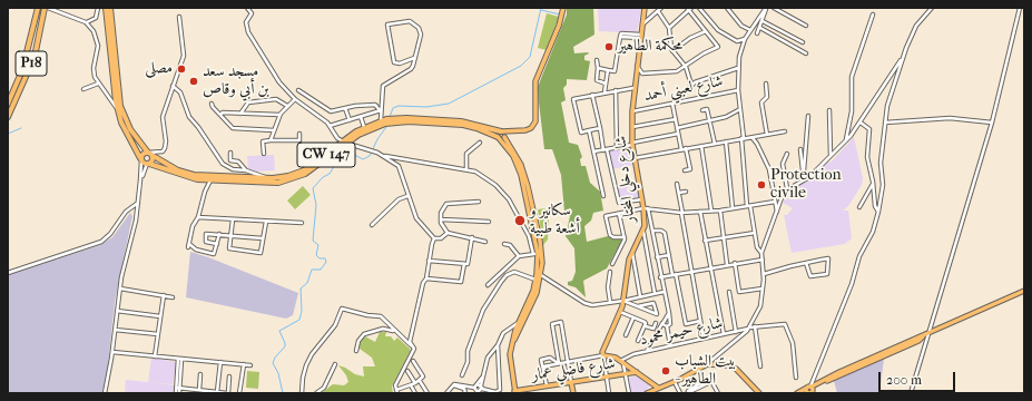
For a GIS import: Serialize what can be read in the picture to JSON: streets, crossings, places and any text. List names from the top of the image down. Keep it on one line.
{"streets":{"highway":["P18","CW 147"],"main road":["شارع دخلي المختار","شارع فاضلي عمار"],"street":["شارع لعبني أحمد","شارع حيمر محمود"]},"crossings":[["شارع لعبني أحمد","شارع دخلي المختار"],["شارع دخلي المختار","شارع فاضلي عمار"]],"places":["محكمة الطاهير","مصلى","مسجد سعد بن أبي وقاص","Protection civile","سكانير و أشعة طبية","بيت الشباب - الطاهير"],"scale_bar":"200 m"}
